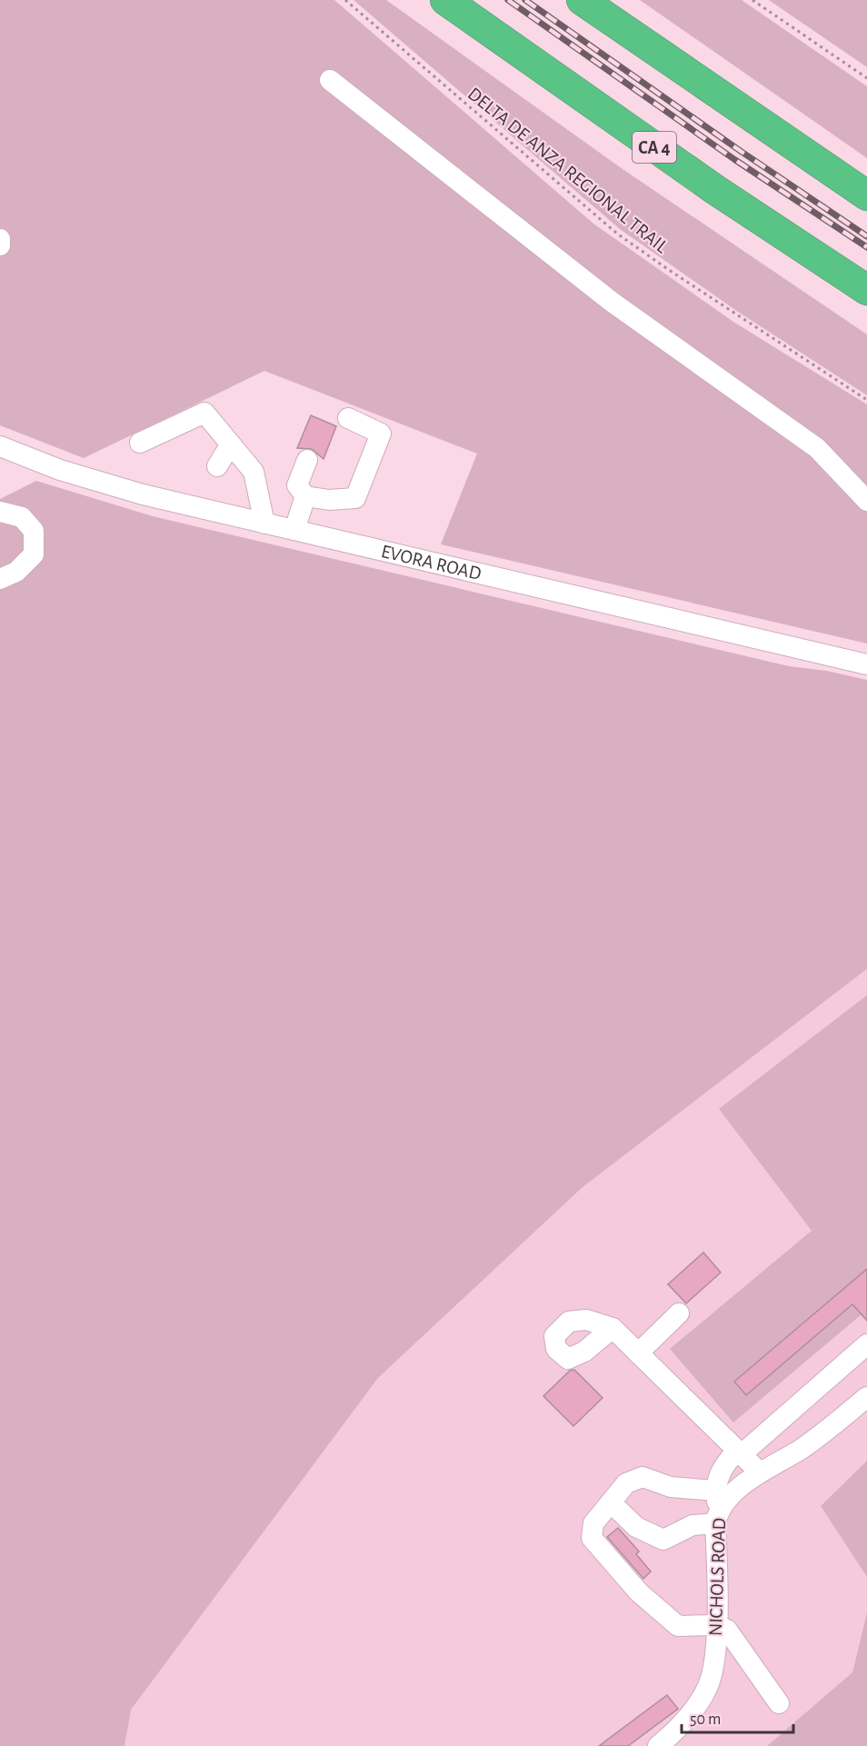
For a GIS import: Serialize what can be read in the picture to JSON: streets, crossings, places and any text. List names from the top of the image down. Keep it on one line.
{"streets":{"highway":["CA 4"],"street":["EVORA ROAD","NICHOLS ROAD"],"path":["DELTA DE ANZA REGIONAL TRAIL"]},"scale_bar":"50 m"}
